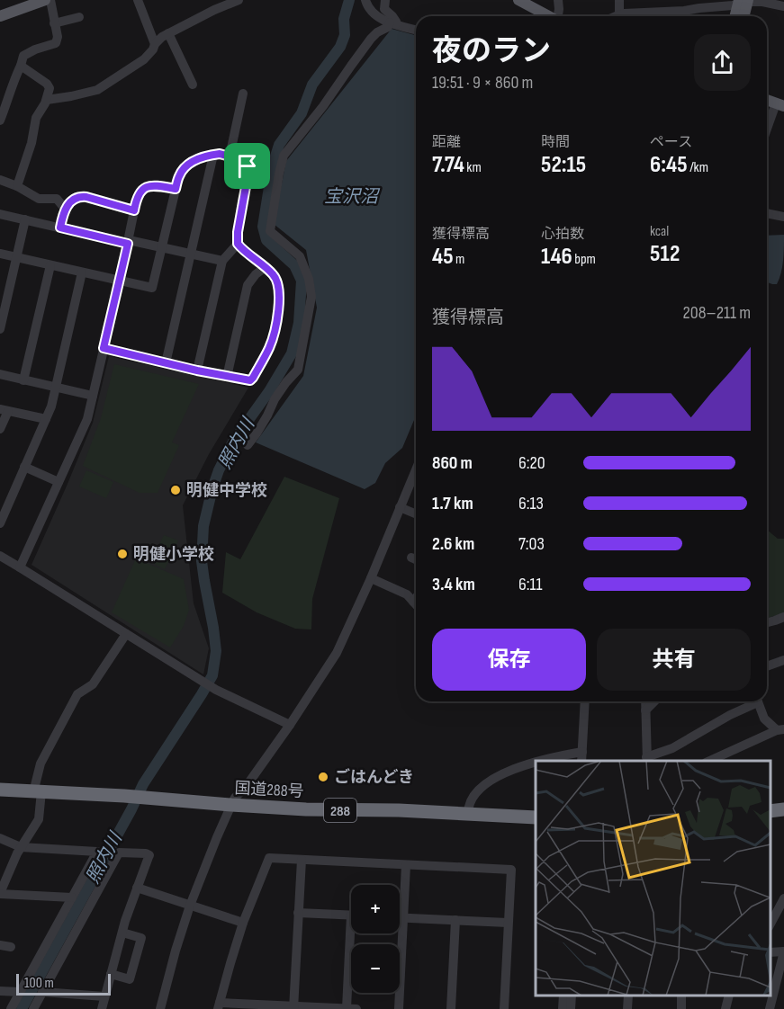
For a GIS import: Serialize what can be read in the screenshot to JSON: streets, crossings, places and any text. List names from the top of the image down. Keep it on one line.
{"streets":{"highway":["国道288号","288"]},"water":["宝沢沼","照内川"],"places":["明健中学校","明健小学校","ごはんどき"],"scale_bar":"100 m","page":{"heading":["夜のラン","19:51 · 9 × 860 m"],"stats":[["距離","7.74 km"],["時間","52:15"],["ペース","6:45 /km"],["獲得標高","45 m"],["心拍数","146 bpm"],["kcal","512"]],"chart":["獲得標高","208–211 m"],"list":[{"name":"860 m","note":"6:20"},{"name":"1.7 km","note":"6:13"},{"name":"2.6 km","note":"7:03"},{"name":"3.4 km","note":"6:11"}],"buttons":["保存","共有"],"map_buttons":["+","−"],"scale":"100 m"}}
